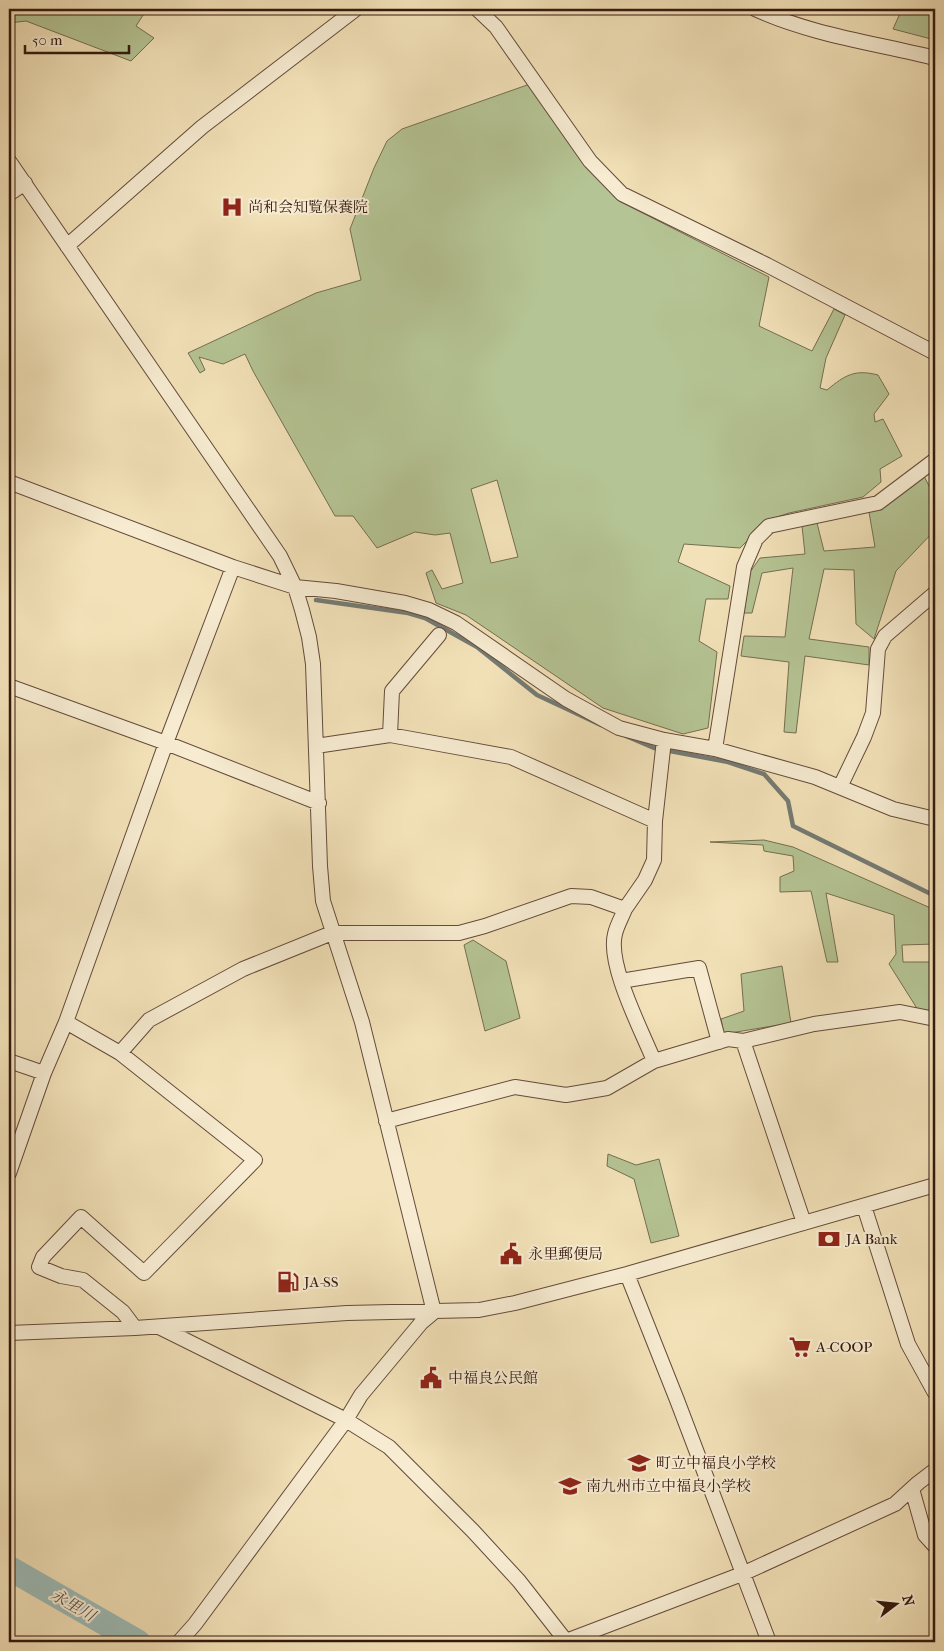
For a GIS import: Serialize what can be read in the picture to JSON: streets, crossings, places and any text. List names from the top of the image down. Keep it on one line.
{"water":["永里川"],"places":{"hospital":["尚和会知覧保養院"],"bank":["JA Bank"],"public building":["永里郵便局","中福良公民館"],"fuel station":["JA-SS"],"supermarket":["A-COOP"],"school or university":["町立中福良小学校","南九州市立中福良小学校"]},"scale_bar":"50 m","north":"right"}
